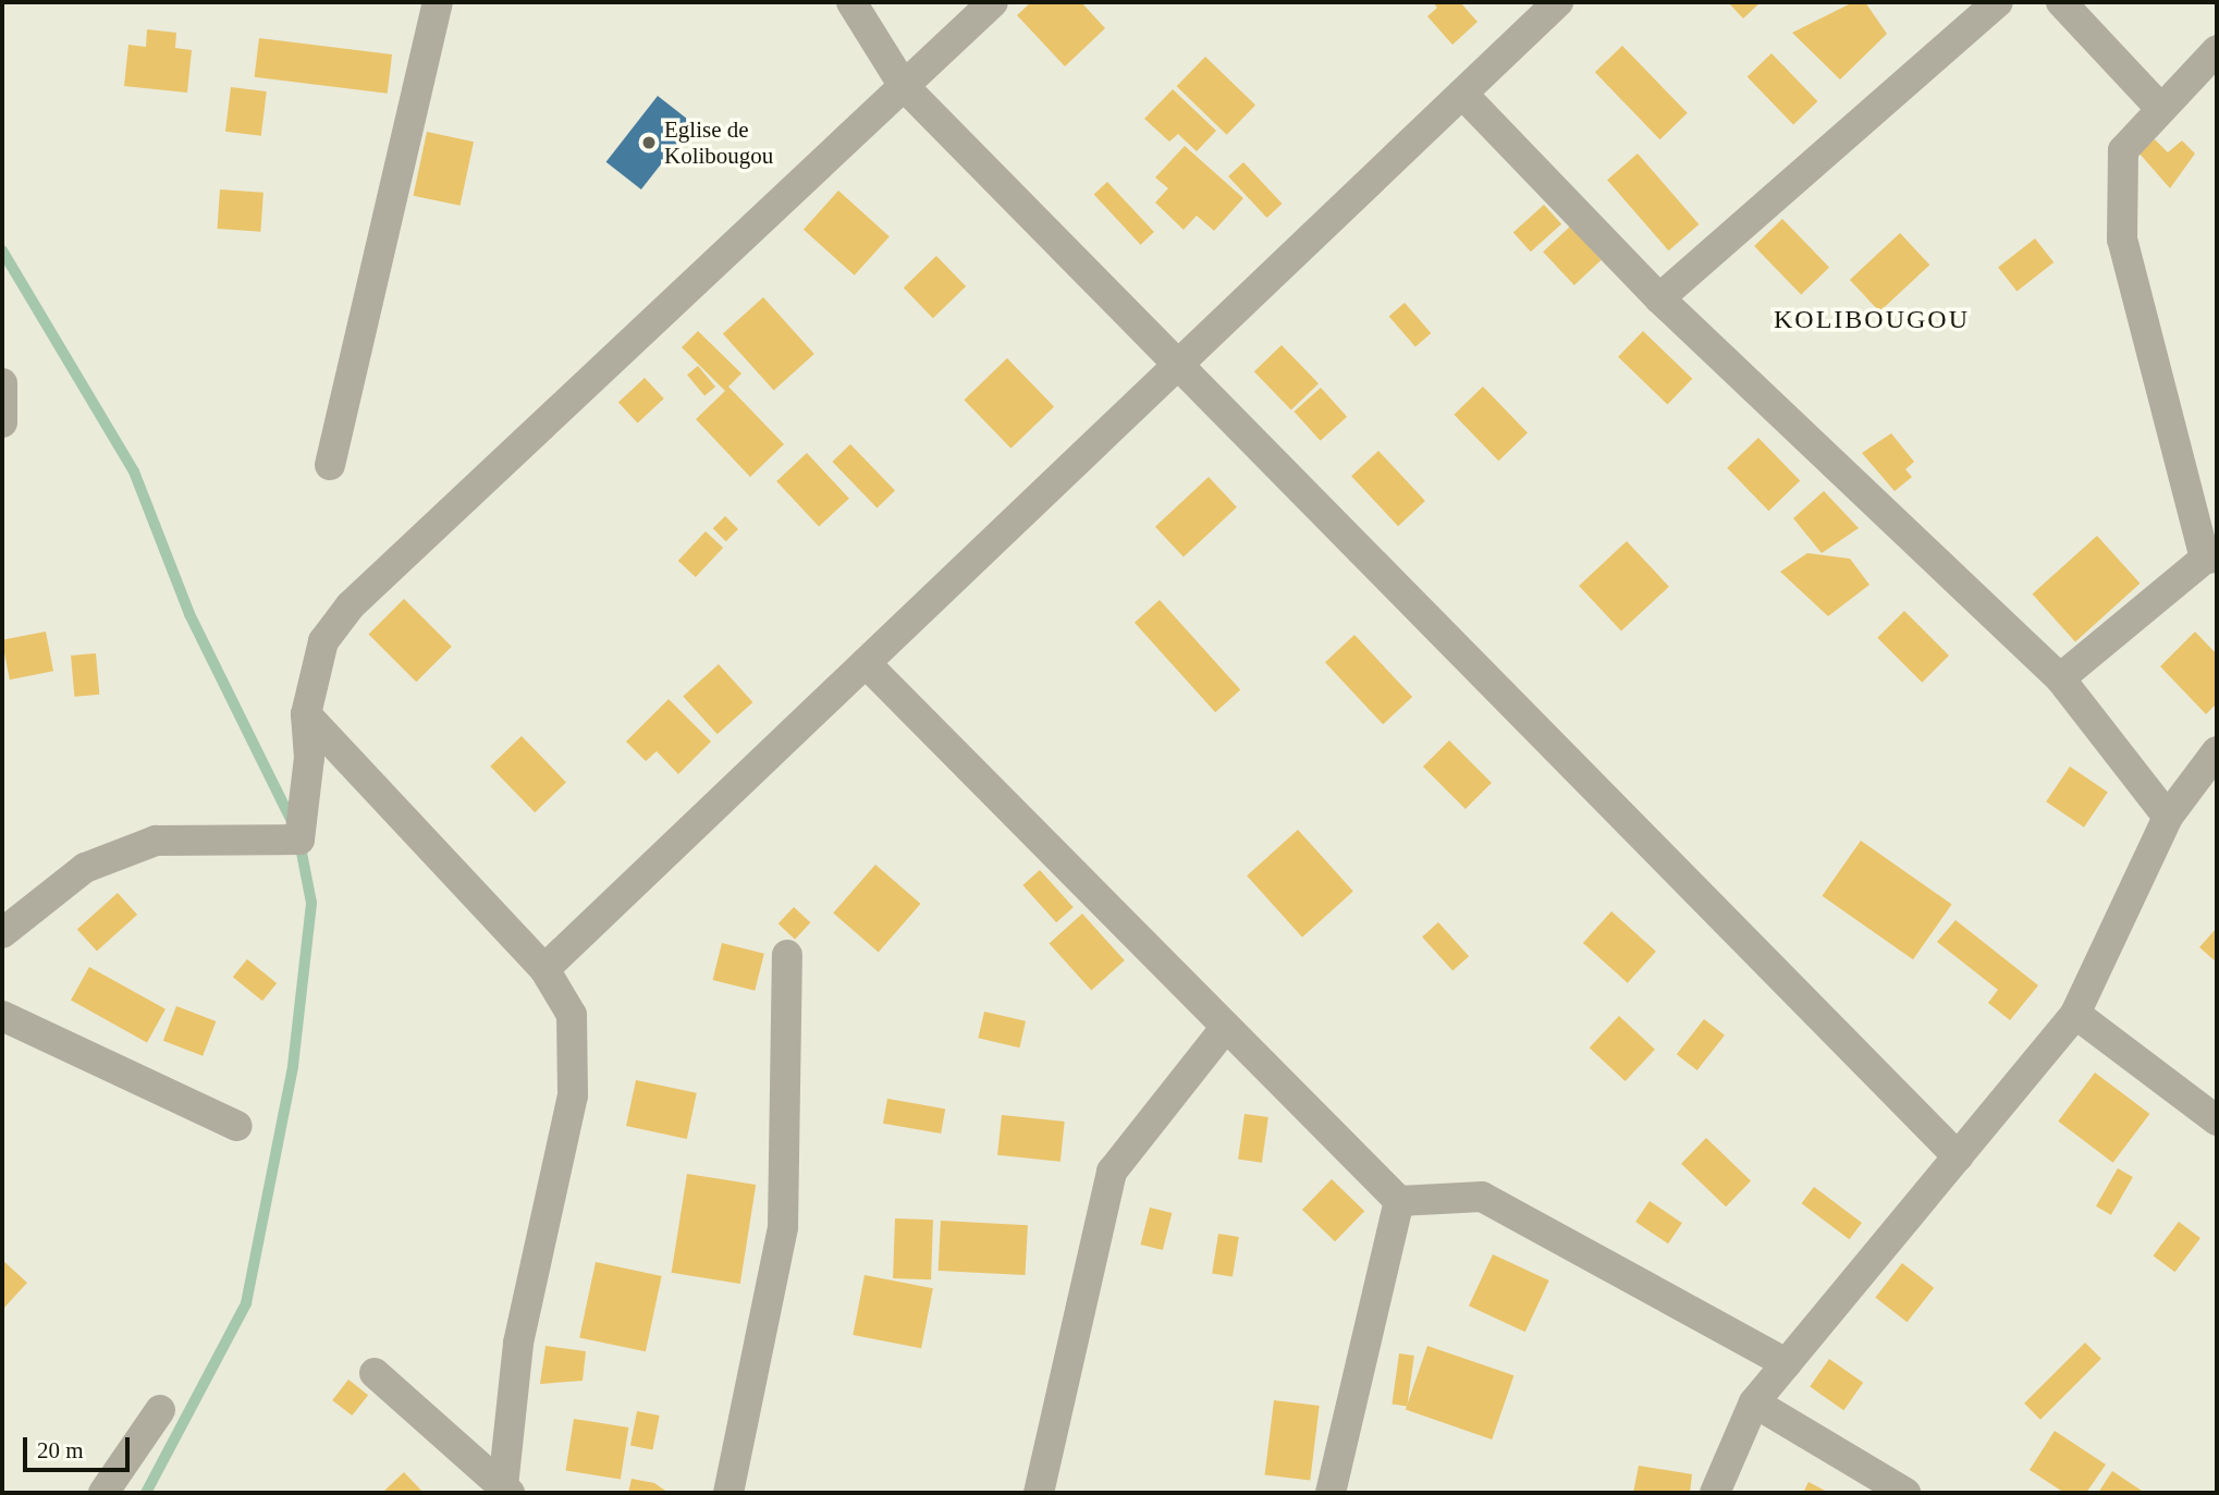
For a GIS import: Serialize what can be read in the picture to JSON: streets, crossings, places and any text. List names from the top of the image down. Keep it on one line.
{"districts":["KOLIBOUGOU"],"places":["Eglise de Kolibougou"],"scale_bar":"20 m"}
